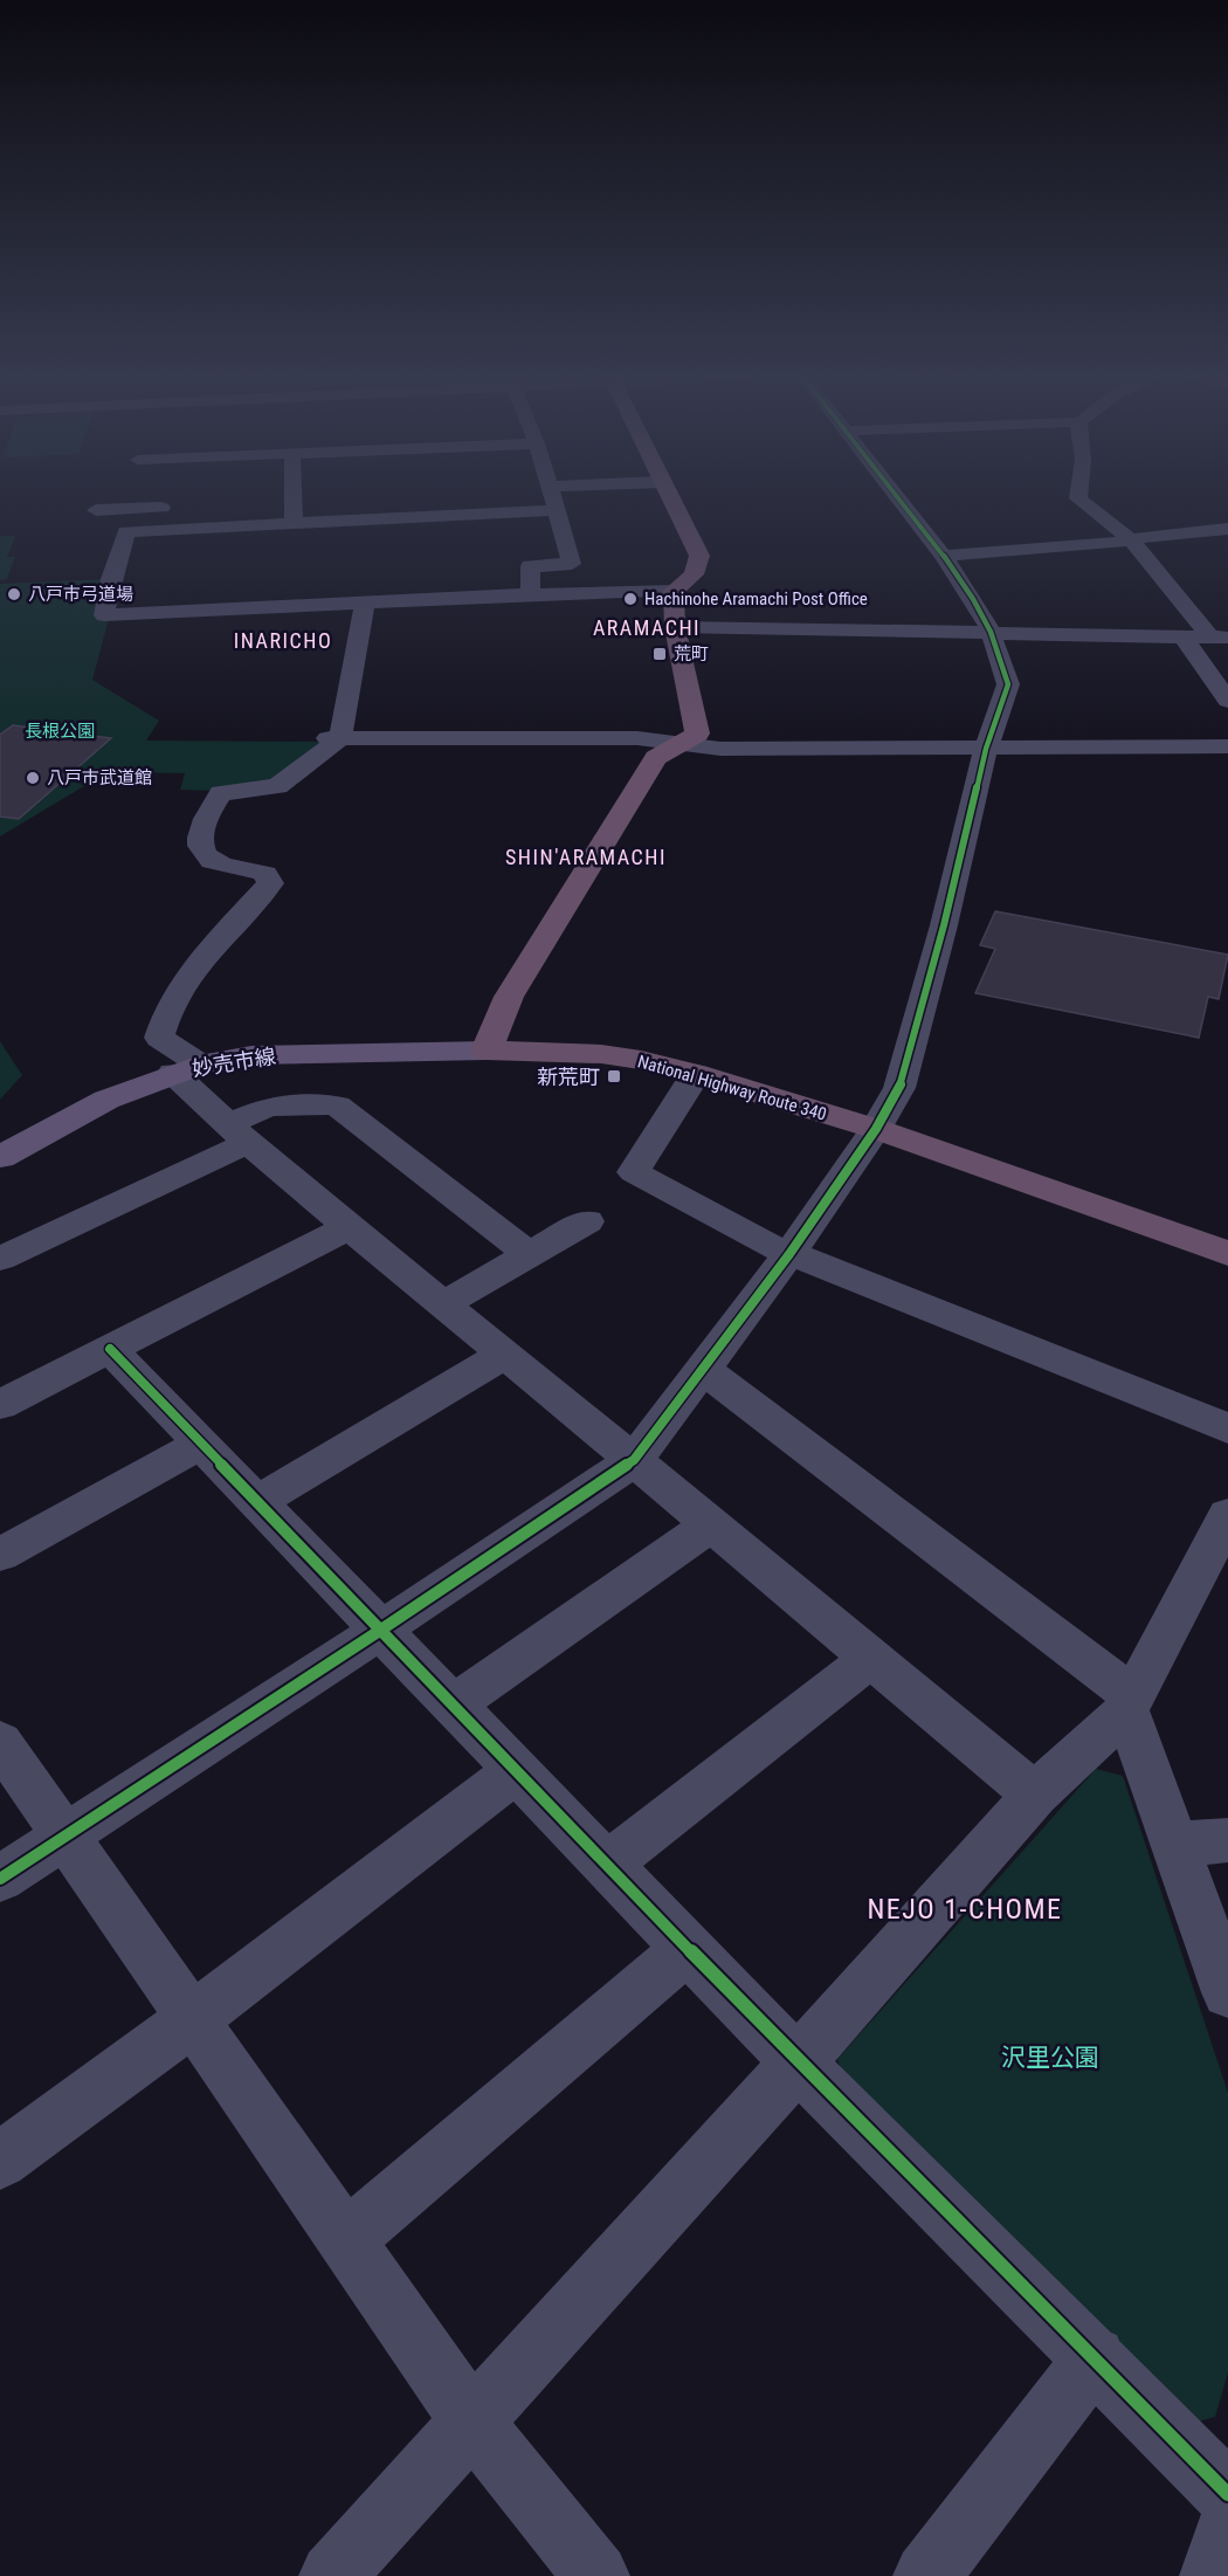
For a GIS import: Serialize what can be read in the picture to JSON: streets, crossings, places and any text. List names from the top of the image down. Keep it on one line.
{"streets":{"highway":["National Highway Route 340"],"main road":["妙売市線"]},"crossings":[["妙売市線","National Highway Route 340"]],"districts":["ARAMACHI","INARICHO","SHIN'ARAMACHI","NEJO 1-CHOME"],"parks":["長根公園","沢里公園"],"places":{"other":["八戸市弓道場","Hachinohe Aramachi Post Office","八戸市武道館"],"transit":["荒町","新荒町"]}}
